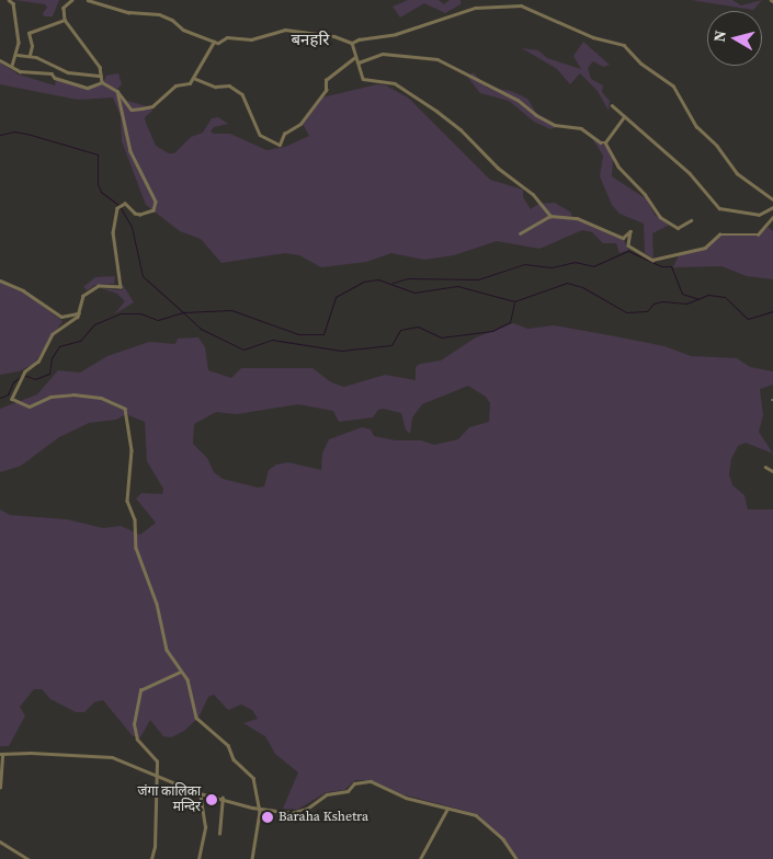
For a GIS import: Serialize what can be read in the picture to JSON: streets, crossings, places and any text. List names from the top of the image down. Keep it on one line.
{"districts":["बनहरि"],"places":["जंगा कालिका मन्दिर","Baraha Kshetra"],"north":"left"}
